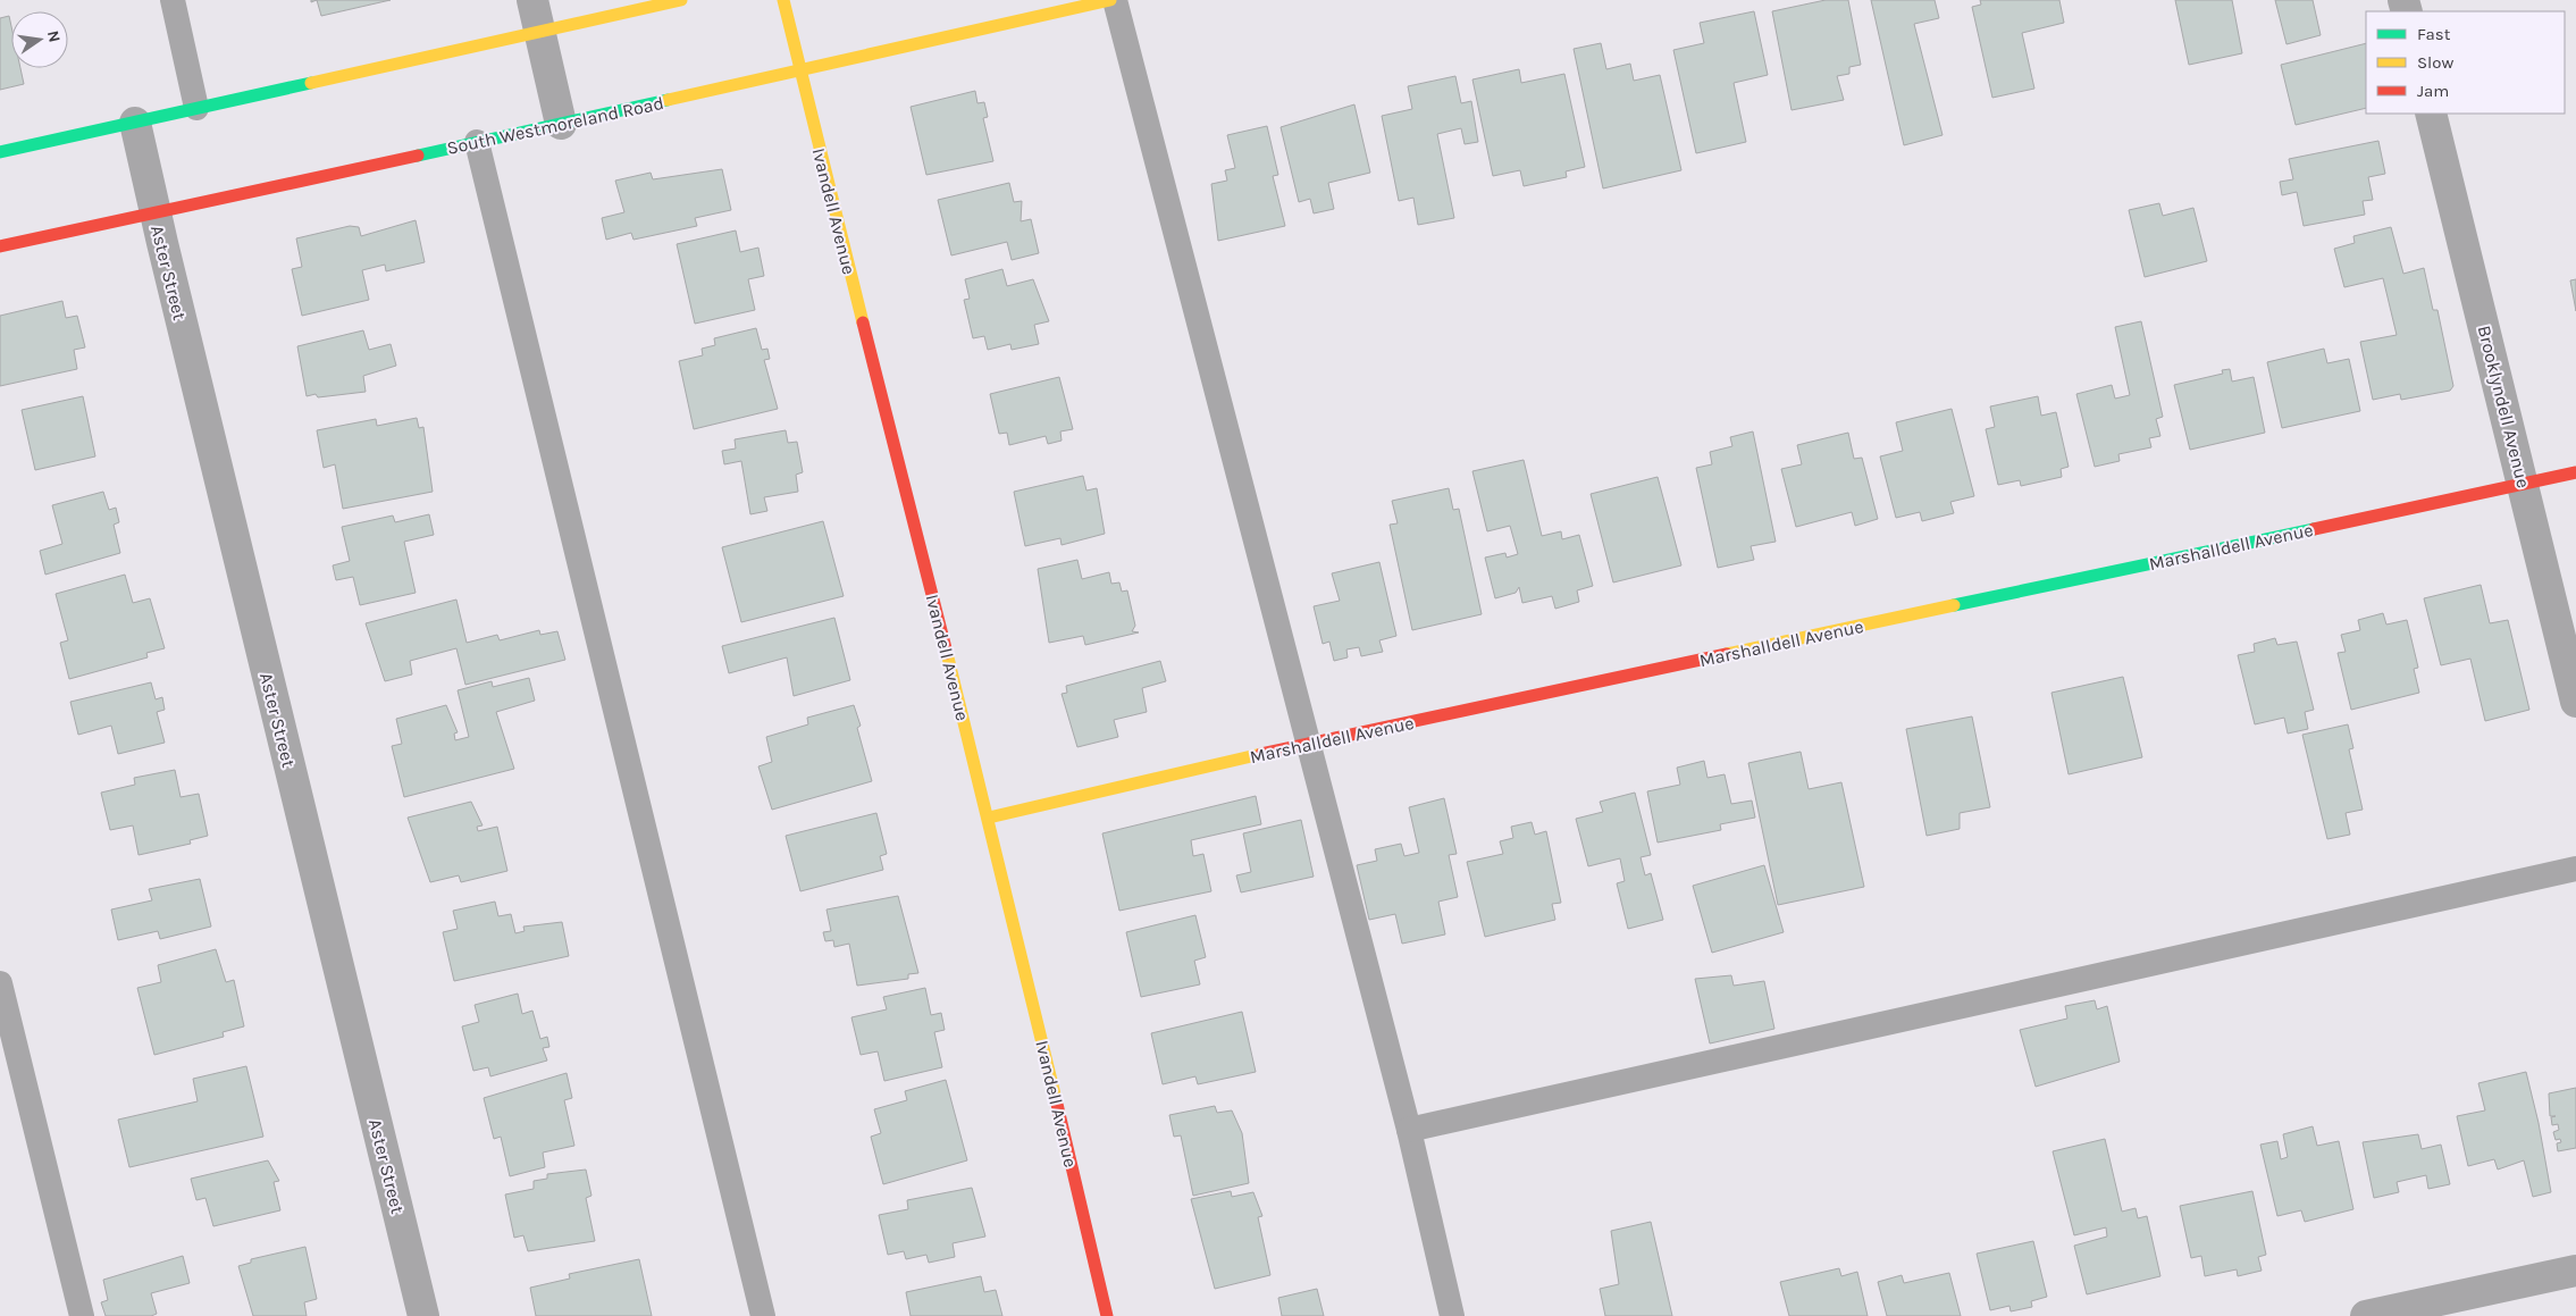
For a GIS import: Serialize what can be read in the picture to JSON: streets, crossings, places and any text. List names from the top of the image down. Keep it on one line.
{"streets":{"street":["South Westmoreland Road","Ivandell Avenue","Aster Street","Brooklyndell Avenue","Marshalldell Avenue"]},"crossings":[["South Westmoreland Road","Ivandell Avenue"],["South Westmoreland Road","Aster Street"],["Ivandell Avenue","Marshalldell Avenue"],["Brooklyndell Avenue","Marshalldell Avenue"]],"legend":["Fast","Slow","Jam"],"north":"right"}
